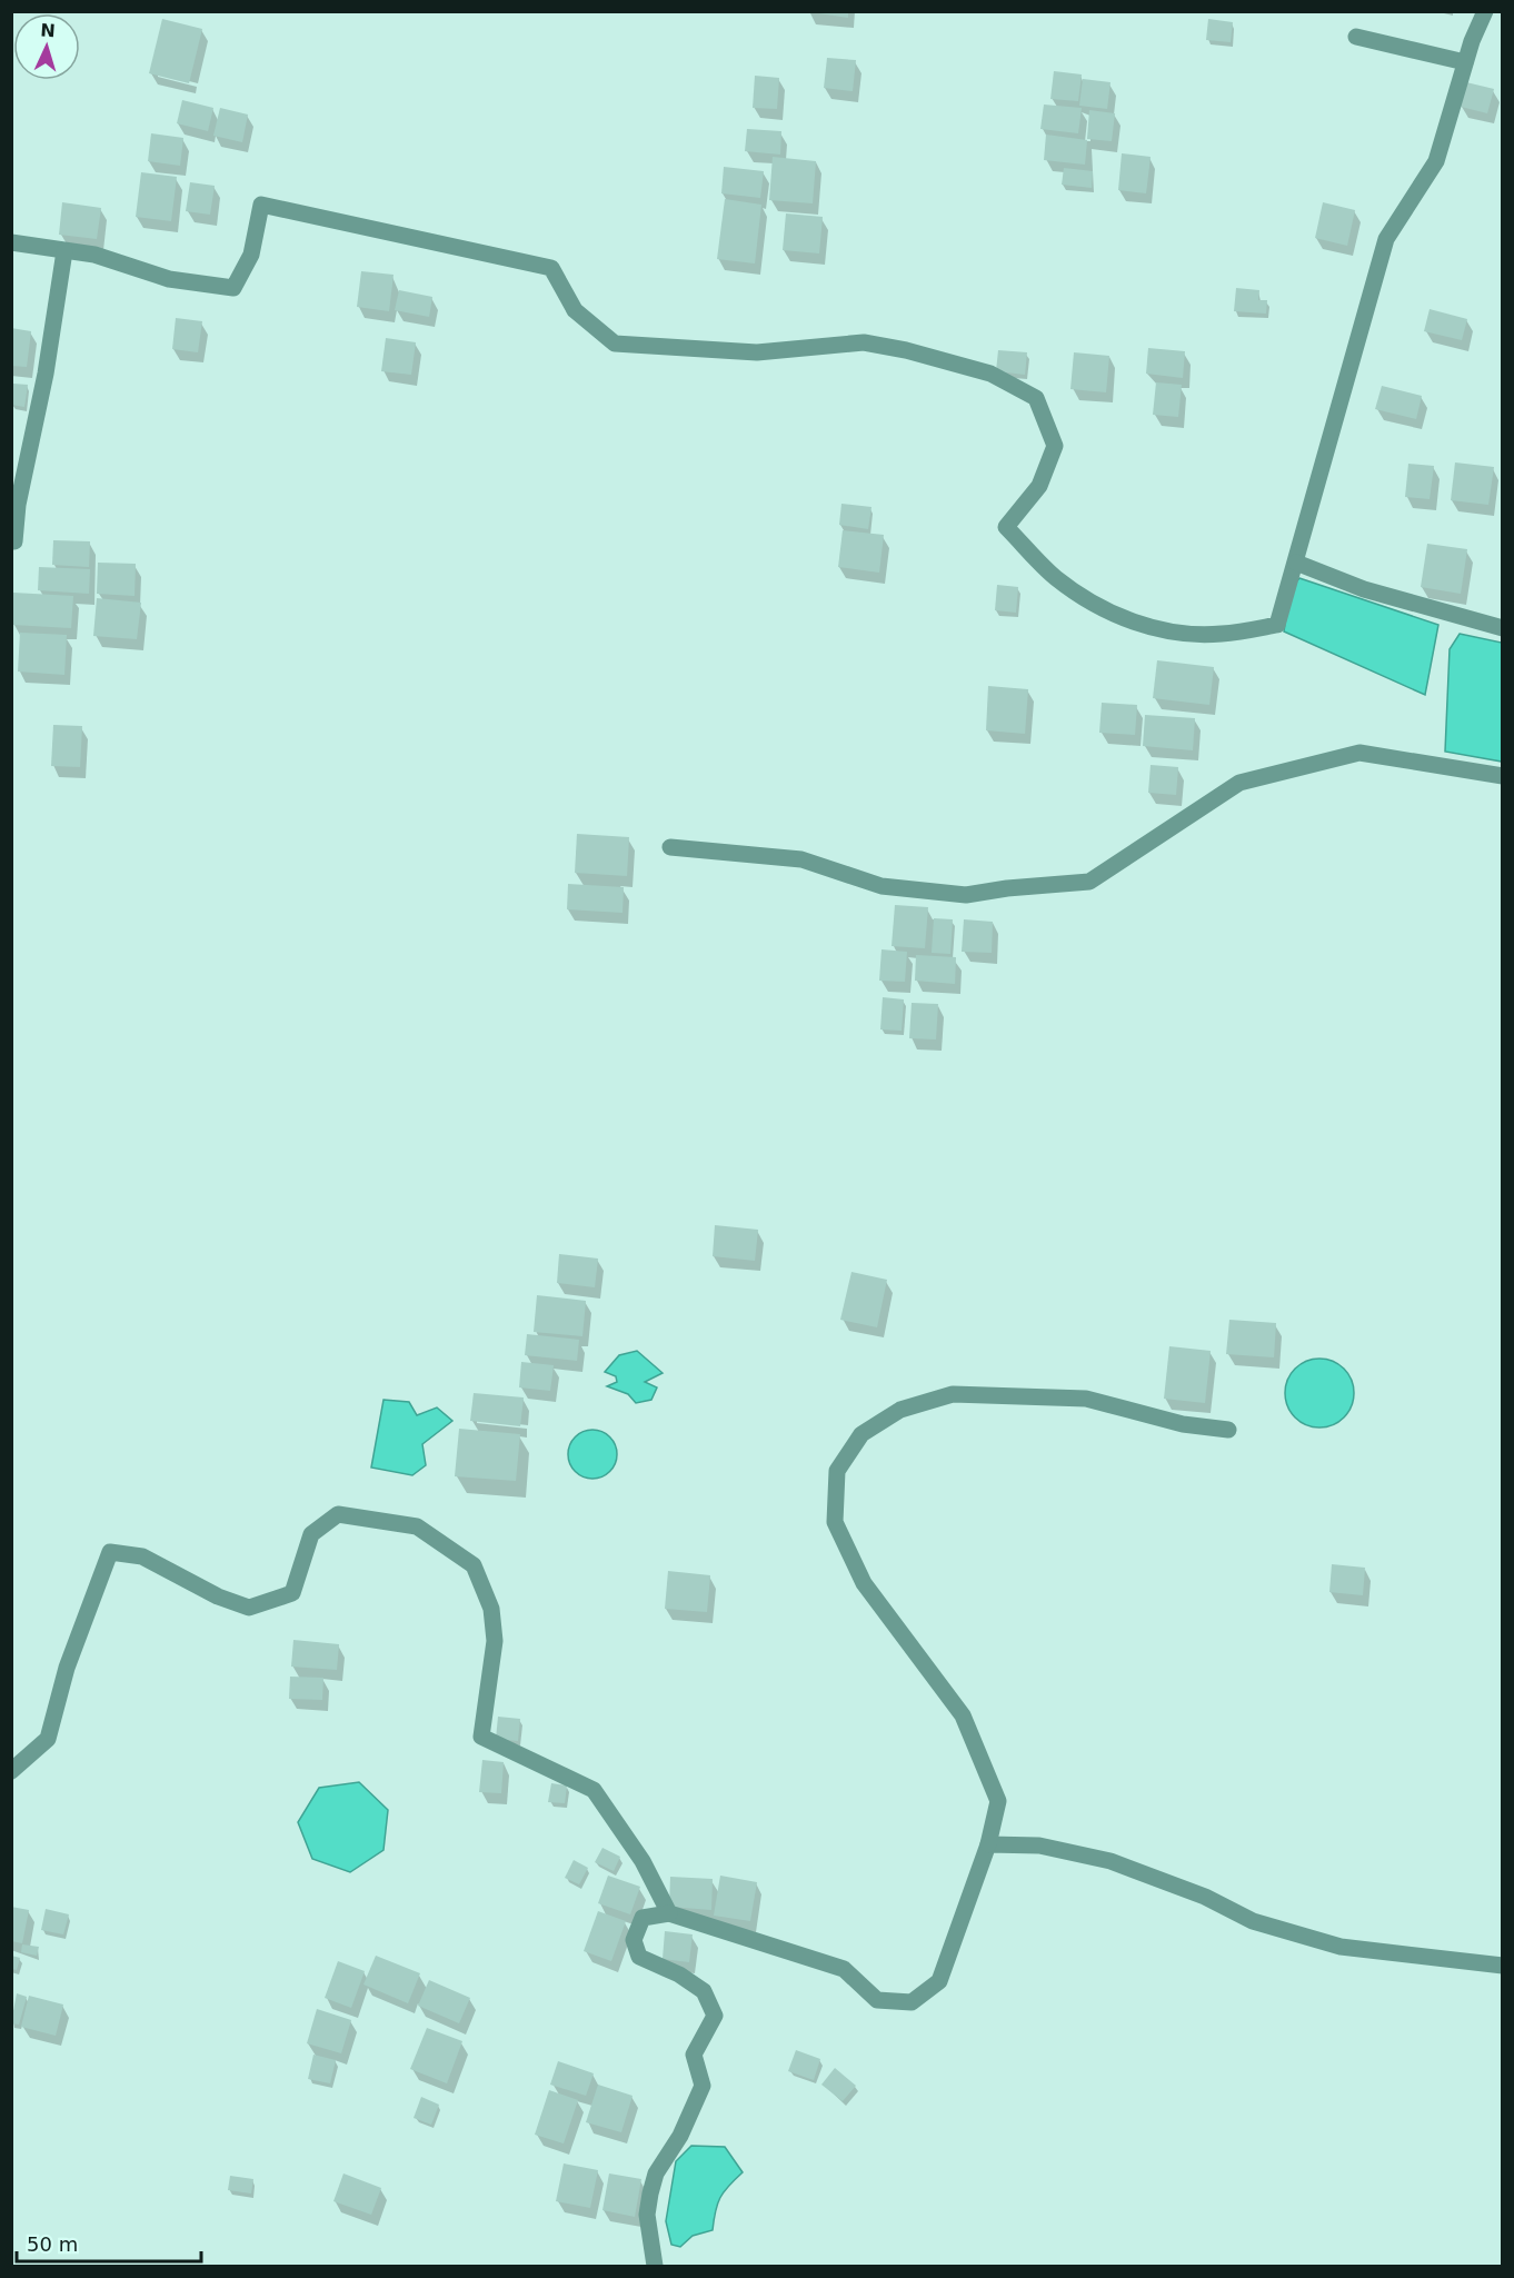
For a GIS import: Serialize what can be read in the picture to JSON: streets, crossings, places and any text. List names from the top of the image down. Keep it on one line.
{"scale_bar":"50 m","north":"top"}
